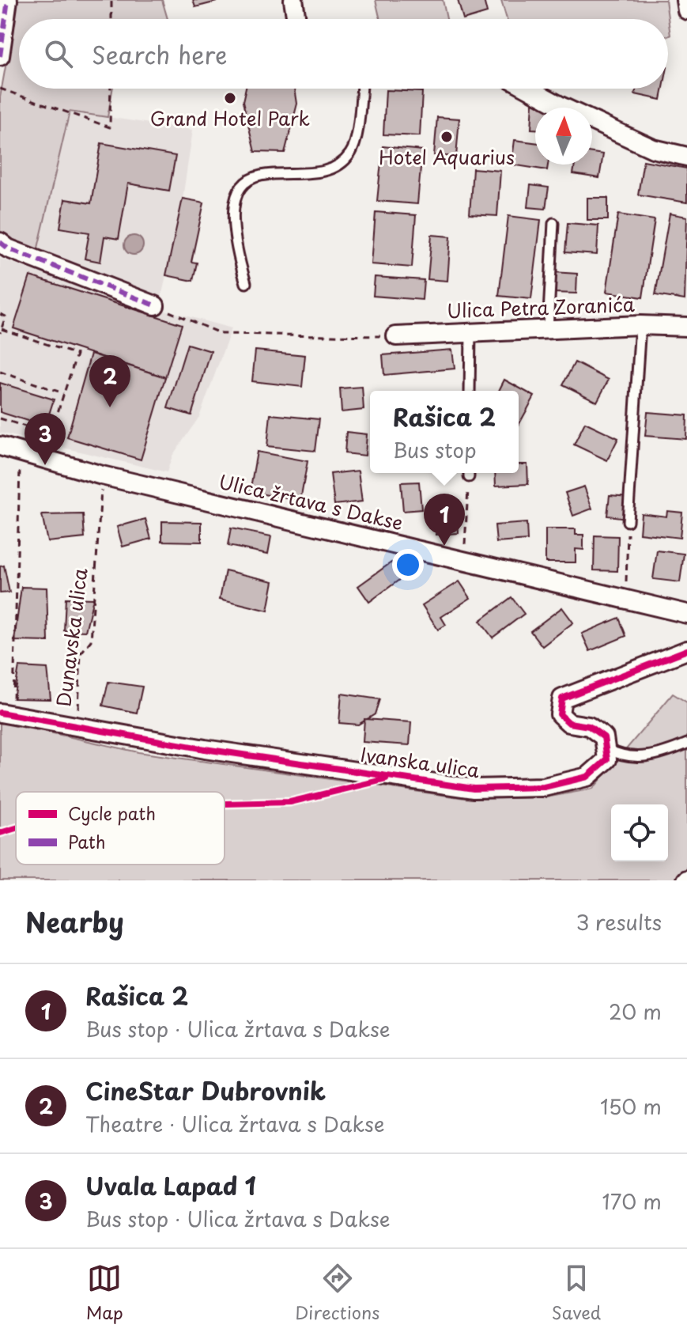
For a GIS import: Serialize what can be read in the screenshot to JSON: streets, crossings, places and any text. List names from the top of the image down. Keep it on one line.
{"streets":{"street":["Ulica Petra Zoranića","Ulica žrtava s Dakse","Ivanska ulica"],"path":["Dunavska ulica"]},"crossings":[["Ulica žrtava s Dakse","Dunavska ulica"],["Dunavska ulica","Ivanska ulica"]],"places":["Grand Hotel Park","Hotel Aquarius"],"legend":["Cycle path","Path"],"north":"top","page":{"search":"Search here","pins":["2","3","1"],"popup":["Rašica 2","Bus stop"],"heading":["Nearby","3 results"],"list":[{"mark":"1","name":"Rašica 2","note":"Bus stop · Ulica žrtava s Dakse","value":"20 m"},{"mark":"2","name":"CineStar Dubrovnik","note":"Theatre · Ulica žrtava s Dakse","value":"150 m"},{"mark":"3","name":"Uvala Lapad 1","note":"Bus stop · Ulica žrtava s Dakse","value":"170 m"}],"nav":["Map","Directions","Saved"]}}
